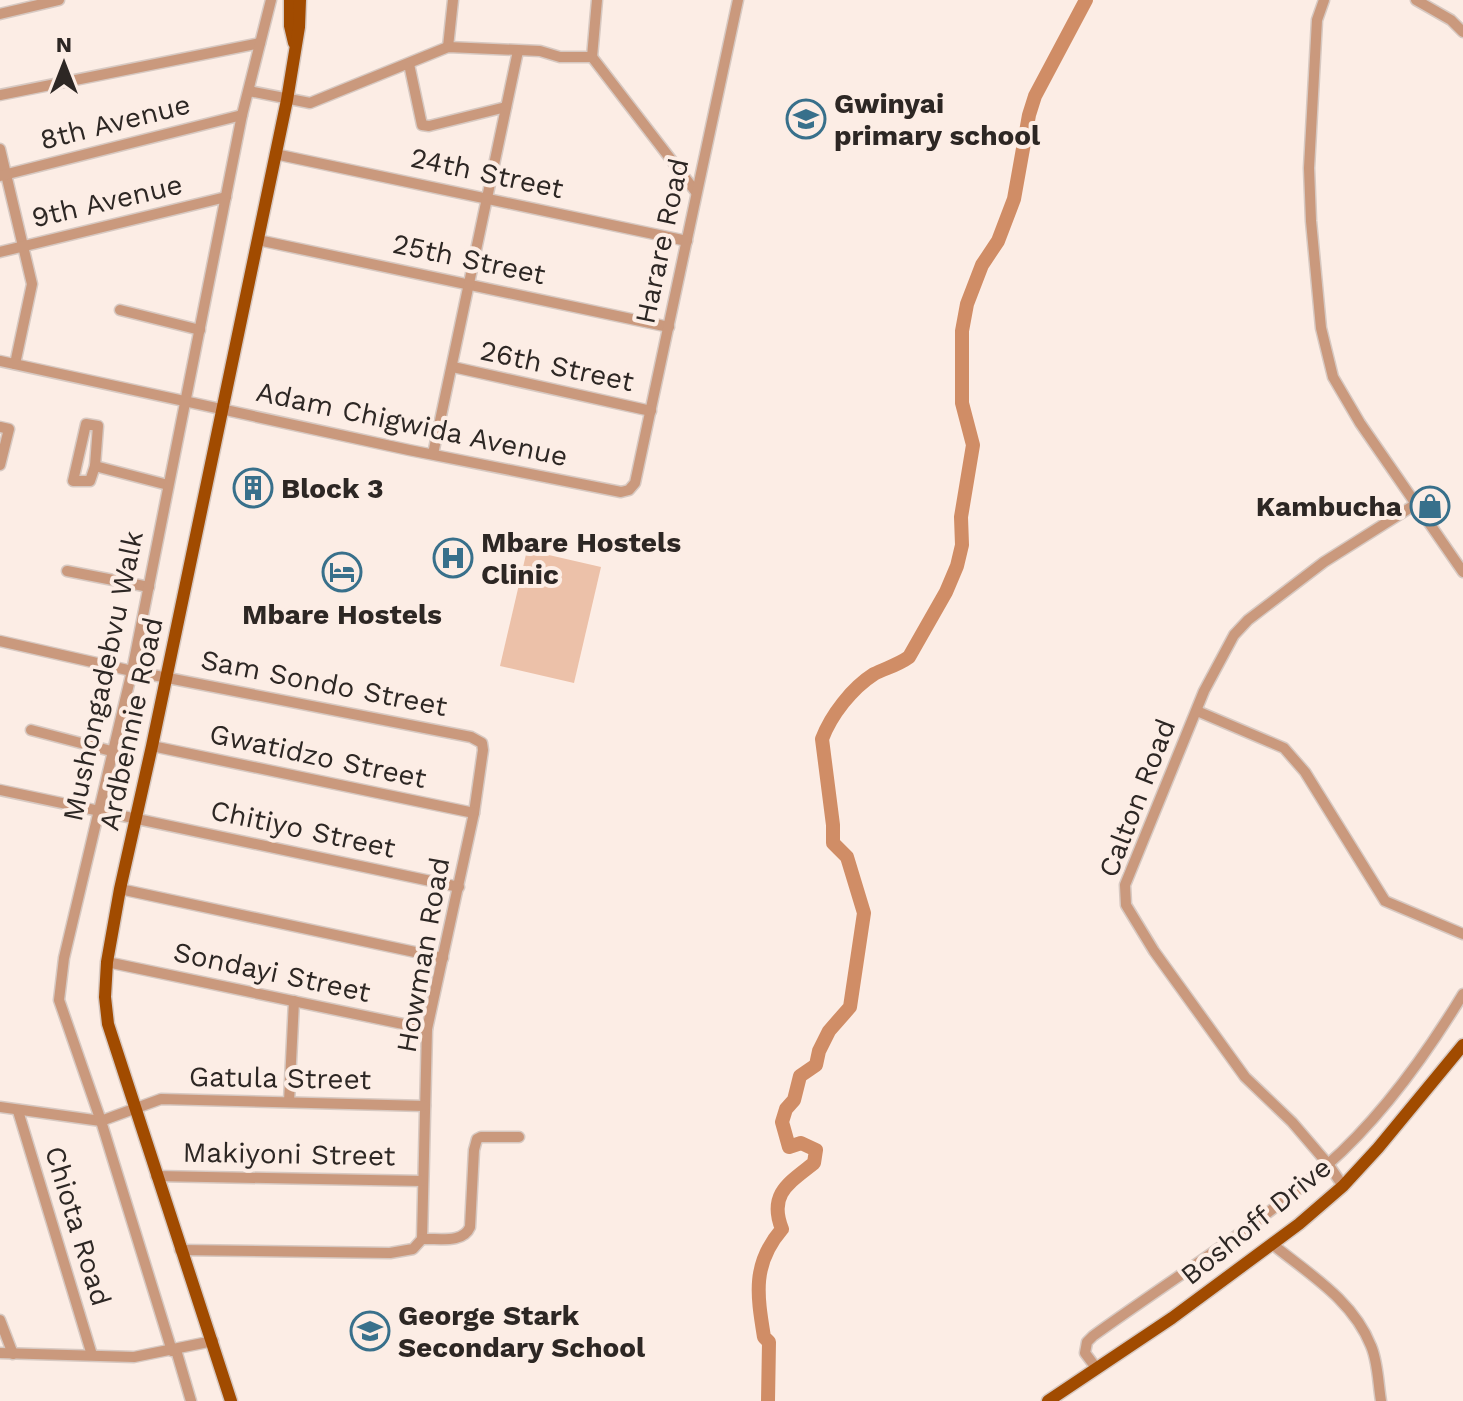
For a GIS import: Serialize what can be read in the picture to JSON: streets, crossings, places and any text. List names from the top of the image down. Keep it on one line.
{"streets":{"main road":["Ardbennie Road","Boshoff Drive"],"street":["8th Avenue","24th Street","9th Avenue","Harare Road","25th Street","26th Street","Adam Chigwida Avenue","Mushongadebvu Walk","Sam Sondo Street","Gwatidzo Street","Calton Road","Chitiyo Street","Howman Road","Sondayi Street","Gatula Street","Makiyoni Street","Chiota Road"]},"crossings":[["8th Avenue","Mushongadebvu Walk"],["24th Street","Harare Road"],["24th Street","Ardbennie Road"],["9th Avenue","Mushongadebvu Walk"],["Harare Road","25th Street"],["Harare Road","26th Street"],["Harare Road","Adam Chigwida Avenue"],["25th Street","Ardbennie Road"],["Adam Chigwida Avenue","Mushongadebvu Walk"],["Adam Chigwida Avenue","Ardbennie Road"],["Mushongadebvu Walk","Sam Sondo Street"],["Mushongadebvu Walk","Chitiyo Street"],["Mushongadebvu Walk","Gatula Street"],["Sam Sondo Street","Ardbennie Road"],["Sam Sondo Street","Howman Road"],["Ardbennie Road","Gwatidzo Street"],["Ardbennie Road","Chitiyo Street"],["Ardbennie Road","Sondayi Street"],["Ardbennie Road","Gatula Street"],["Ardbennie Road","Makiyoni Street"],["Gwatidzo Street","Howman Road"],["Calton Road","Boshoff Drive"],["Chitiyo Street","Howman Road"],["Howman Road","Sondayi Street"],["Howman Road","Gatula Street"],["Howman Road","Makiyoni Street"]],"places":{"school or university":["Gwinyai primary school","George Stark Secondary School"],"building":["Block 3"],"shop":["Kambucha"],"hospital":["Mbare Hostels Clinic"],"hotel":["Mbare Hostels"]},"north":"top"}
